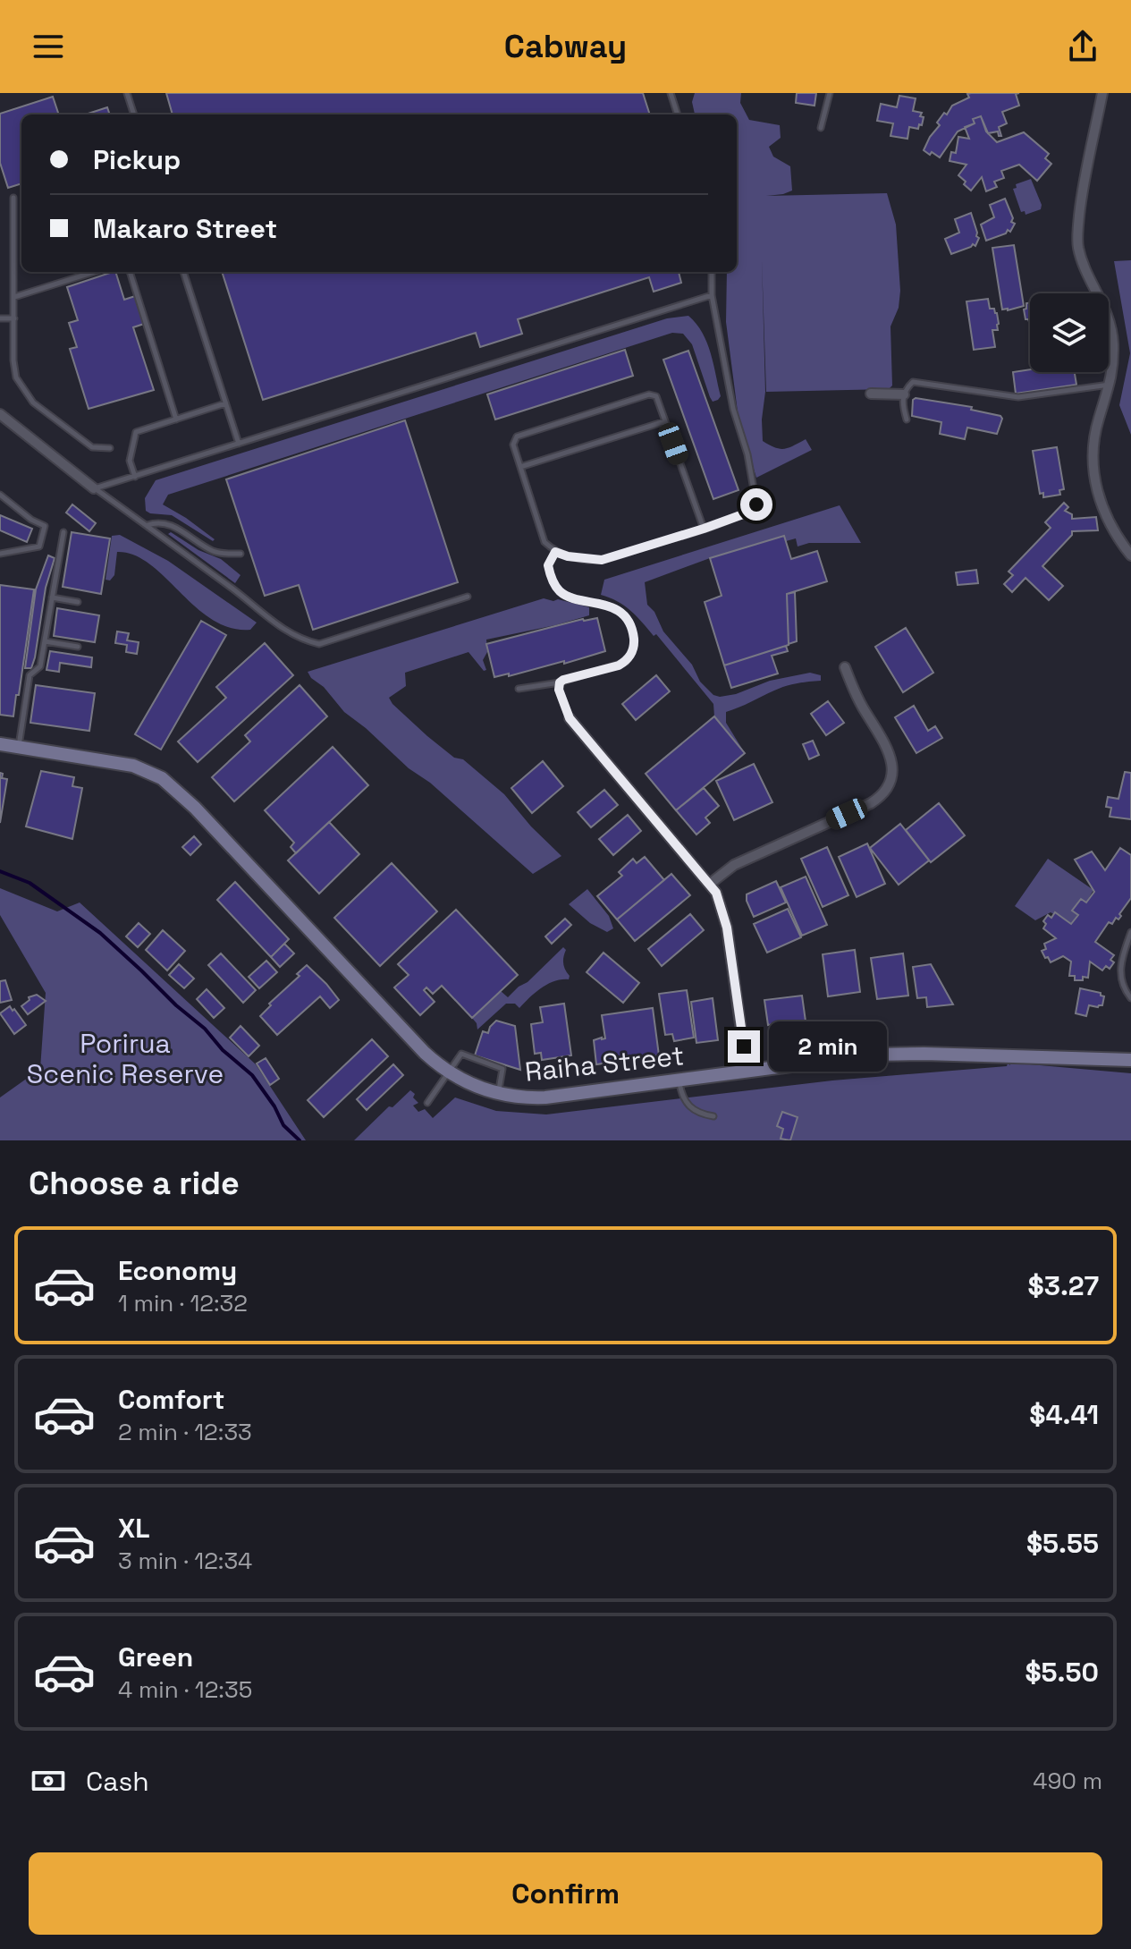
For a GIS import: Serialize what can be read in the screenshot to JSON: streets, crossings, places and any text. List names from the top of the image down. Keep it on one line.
{"streets":{"main road":["Raiha Street"]},"parks":["Porirua Scenic Reserve"],"page":{"header":"Cabway","banner":["Pickup","Makaro Street"],"bubble":"2 min","heading":"Choose a ride","list":[{"name":"Economy","note":"1 min · 12:32","value":"$3.27"},{"name":"Comfort","note":"2 min · 12:33","value":"$4.41"},{"name":"XL","note":"3 min · 12:34","value":"$5.55"},{"name":"Green","note":"4 min · 12:35","value":"$5.50"}],"pay":["Cash","490 m"],"buttons":"Confirm"}}
